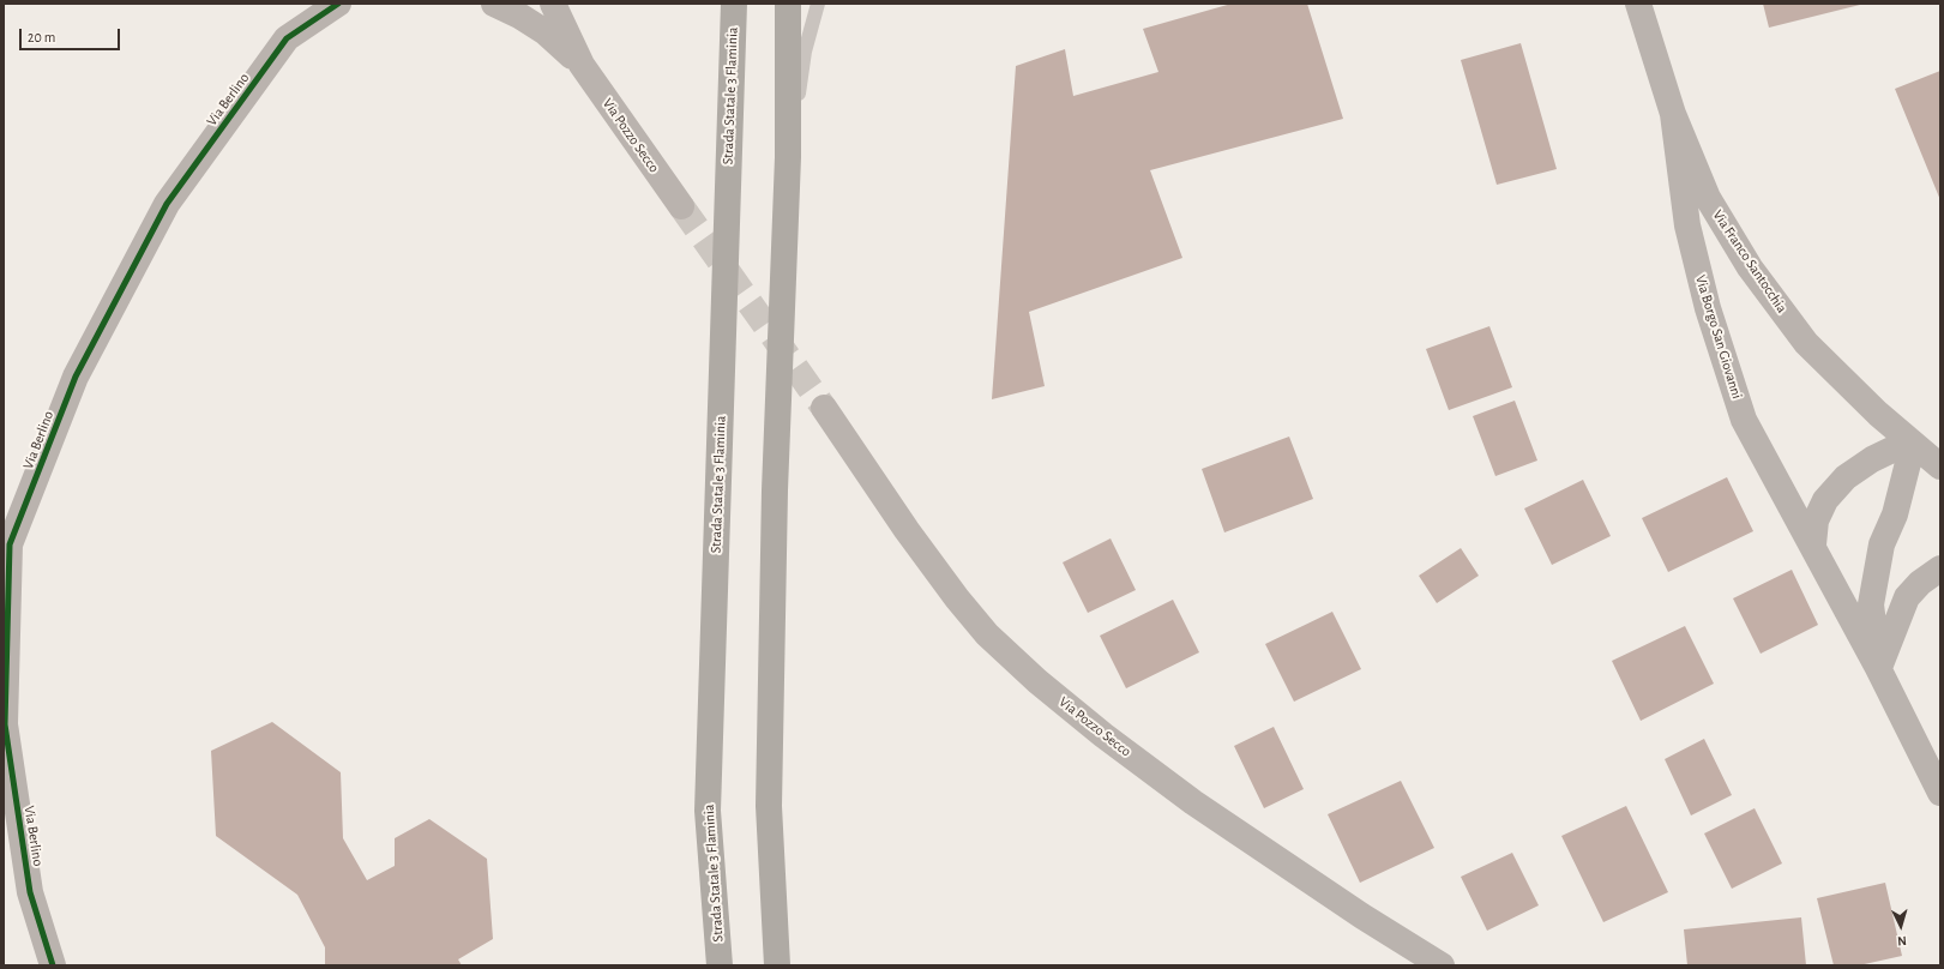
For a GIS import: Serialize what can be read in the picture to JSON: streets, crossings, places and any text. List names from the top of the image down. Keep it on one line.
{"streets":{"highway":["Strada Statale 3 Flaminia"],"main road":["Via Berlino","Via Pozzo Secco","Via Franco Santocchia","Via Borgo San Giovanni"]},"crossings":[["Via Franco Santocchia","Via Borgo San Giovanni"]],"scale_bar":"20 m","north":"bottom"}
